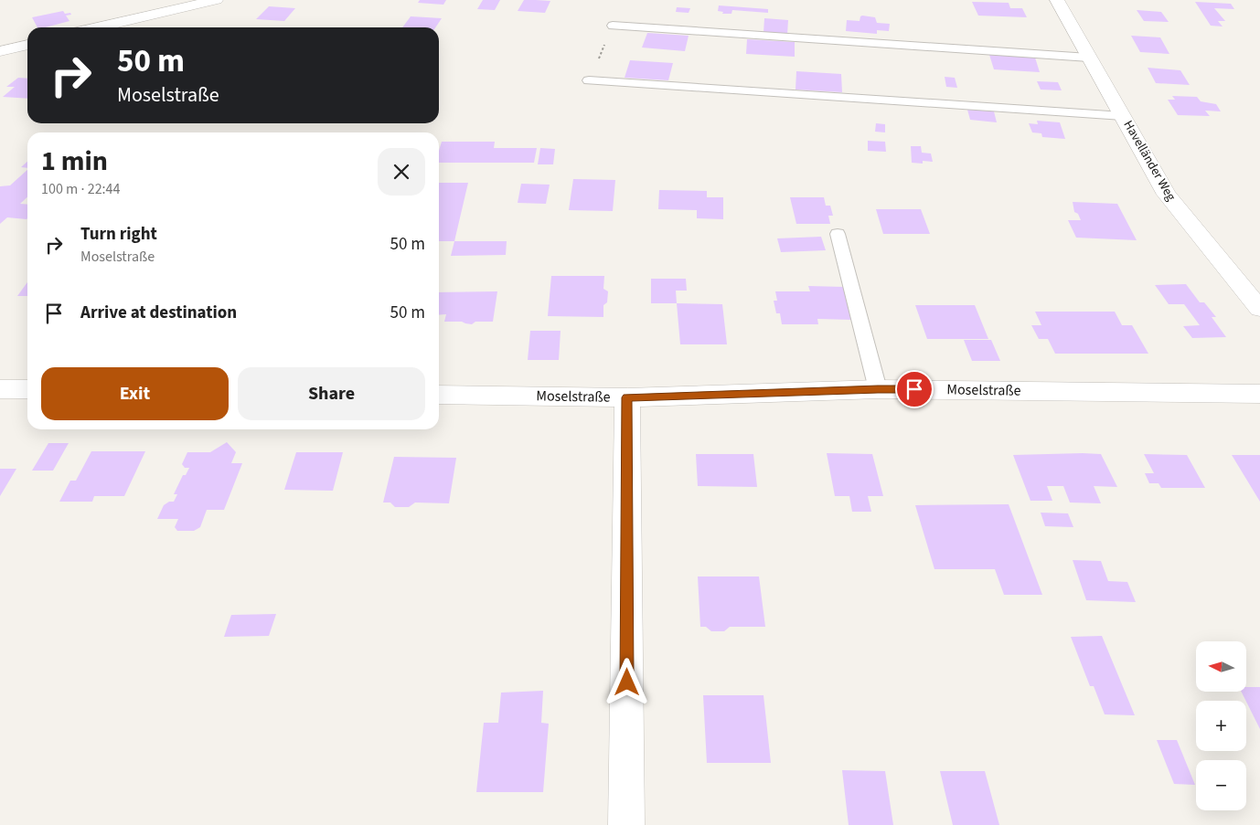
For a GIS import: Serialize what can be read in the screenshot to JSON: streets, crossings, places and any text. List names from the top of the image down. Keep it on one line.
{"streets":{"street":["Havelländer Weg","Moselstraße"]},"north":"left","page":{"turn":["50 m","Moselstraße"],"heading":["1 min","100 m · 22:44"],"list":[{"name":"Turn right","note":"Moselstraße","value":"50 m"},{"name":"Arrive at destination","value":"50 m"}],"buttons":["Exit","Share"],"map_buttons":["+","−"]}}
